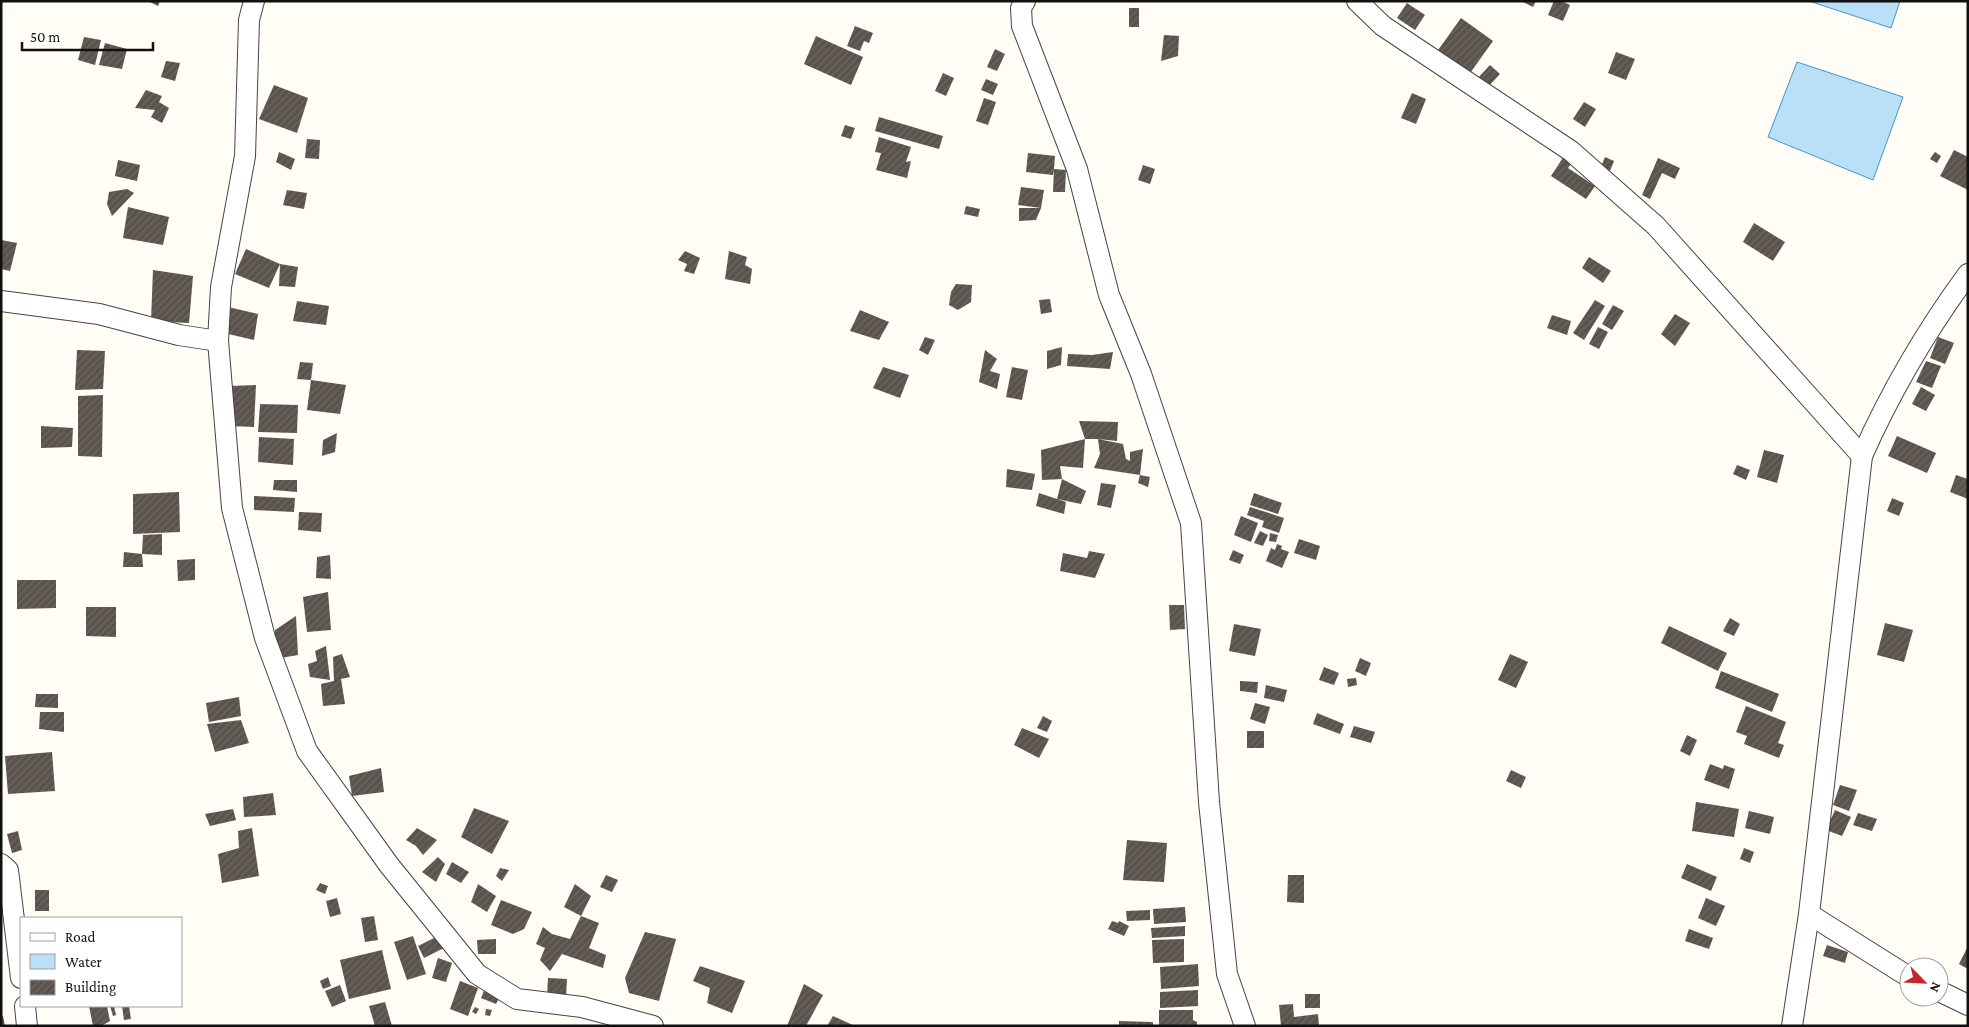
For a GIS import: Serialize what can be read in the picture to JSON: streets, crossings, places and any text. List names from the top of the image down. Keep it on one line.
{"legend":["Road","Water","Building"],"scale_bar":"50 m","north":"bottom right"}
